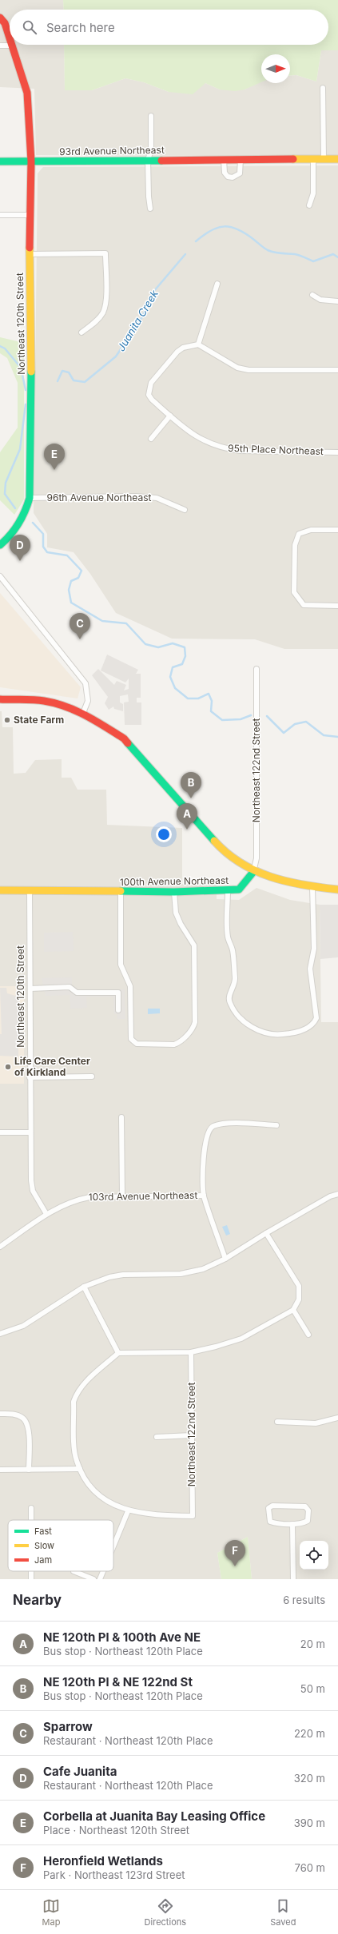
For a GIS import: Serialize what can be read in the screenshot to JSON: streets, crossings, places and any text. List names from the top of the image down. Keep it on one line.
{"streets":{"street":["93rd Avenue Northeast","Northeast 120th Street","95th Place Northeast","96th Avenue Northeast","Northeast 122nd Street","100th Avenue Northeast","103rd Avenue Northeast"]},"crossings":[["93rd Avenue Northeast","Northeast 120th Street"],["Northeast 120th Street","96th Avenue Northeast"],["Northeast 120th Street","100th Avenue Northeast"],["Northeast 120th Street","103rd Avenue Northeast"],["Northeast 122nd Street","100th Avenue Northeast"]],"water":["Juanita Creek"],"places":["State Farm","Life Care Center of Kirkland"],"legend":["Fast","Slow","Jam"],"north":"right","page":{"search":"Search here","pins":["E","D","C","B","A","F"],"heading":["Nearby","6 results"],"list":[{"mark":"A","name":"NE 120th Pl & 100th Ave NE","note":"Bus stop · Northeast 120th Place","value":"20 m"},{"mark":"B","name":"NE 120th Pl & NE 122nd St","note":"Bus stop · Northeast 120th Place","value":"50 m"},{"mark":"C","name":"Sparrow","note":"Restaurant · Northeast 120th Place","value":"220 m"},{"mark":"D","name":"Cafe Juanita","note":"Restaurant · Northeast 120th Place","value":"320 m"},{"mark":"E","name":"Corbella at Juanita Bay Leasing Office","note":"Place · Northeast 120th Street","value":"390 m"},{"mark":"F","name":"Heronfield Wetlands","note":"Park · Northeast 123rd Street","value":"760 m"}],"nav":["Map","Directions","Saved"]}}
